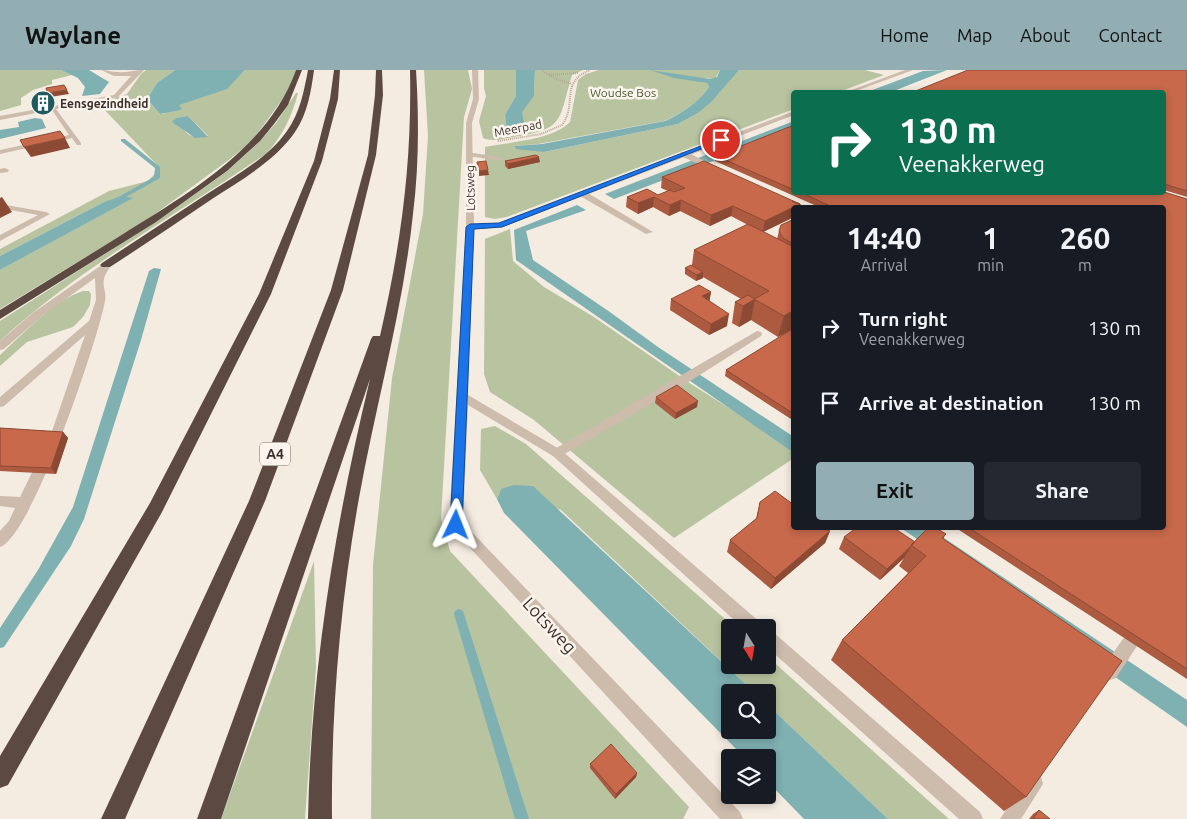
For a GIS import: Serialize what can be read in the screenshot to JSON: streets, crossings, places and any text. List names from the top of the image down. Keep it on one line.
{"streets":{"highway":["A4"],"street":["Lotsweg"],"path":["Meerpad"]},"crossings":[["Meerpad","Lotsweg"]],"parks":["Woudse Bos"],"places":{"building":["Eensgezindheid"]},"north":"bottom","page":{"header":"Waylane","nav":["Home","Map","About","Contact"],"turn":["130 m","Veenakkerweg"],"eta":["14:40","Arrival","1","min","260","m"],"list":[{"name":"Turn right","note":"Veenakkerweg","value":"130 m"},{"name":"Arrive at destination","value":"130 m"}],"buttons":["Exit","Share"]}}
